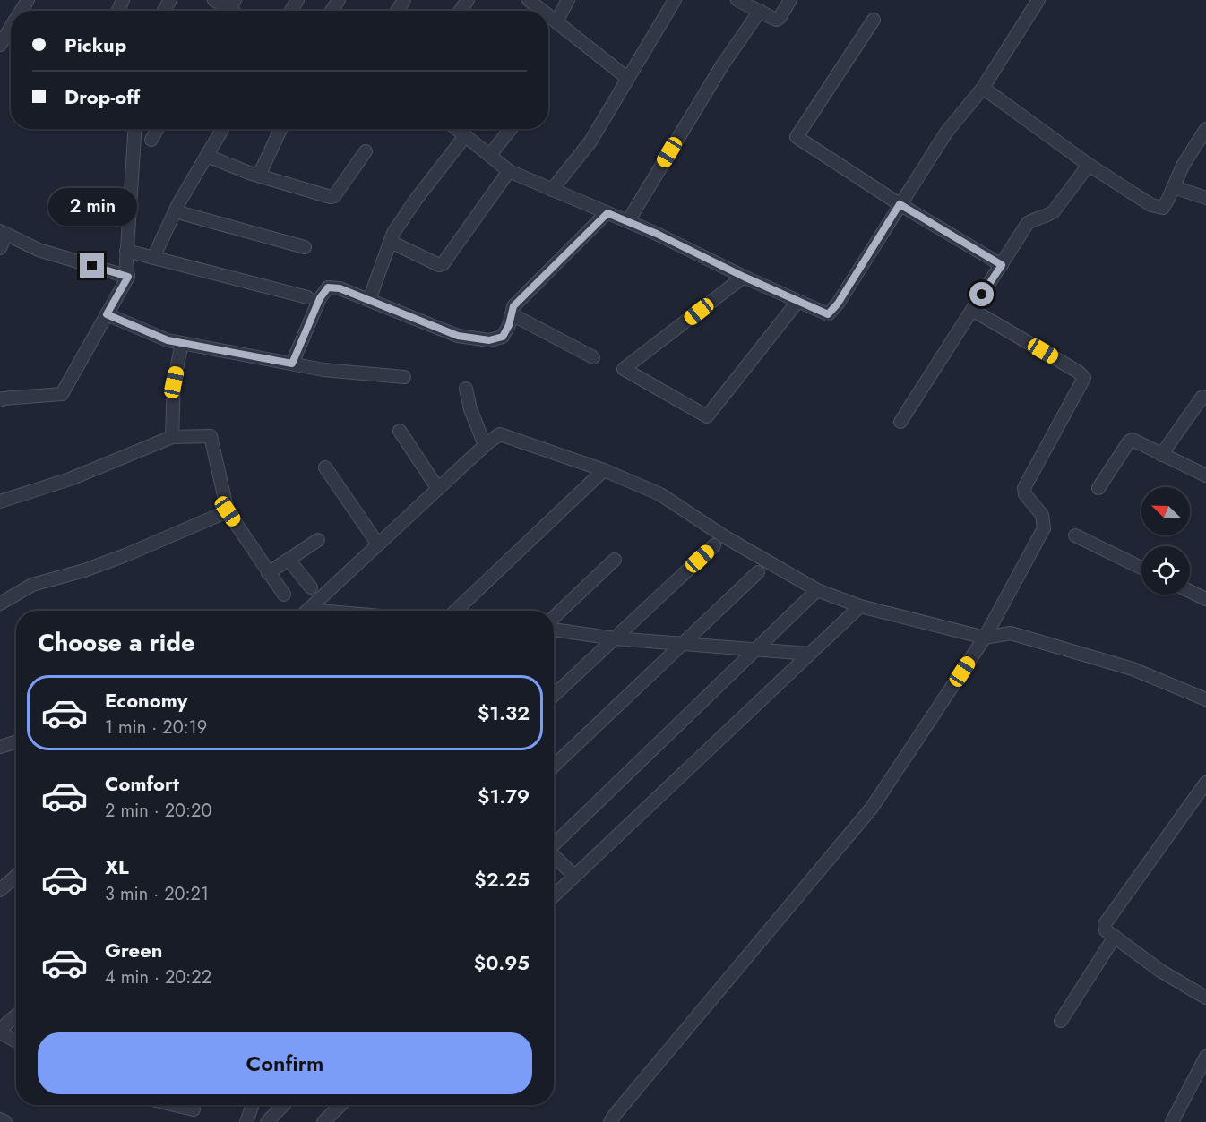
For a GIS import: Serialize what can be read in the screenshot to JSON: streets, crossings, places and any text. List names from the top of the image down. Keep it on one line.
{"north":"top left","page":{"banner":["Pickup","Drop-off"],"bubble":"2 min","heading":"Choose a ride","list":[{"name":"Economy","note":"1 min · 20:19","value":"$1.32"},{"name":"Comfort","note":"2 min · 20:20","value":"$1.79"},{"name":"XL","note":"3 min · 20:21","value":"$2.25"},{"name":"Green","note":"4 min · 20:22","value":"$0.95"}],"buttons":"Confirm"}}
